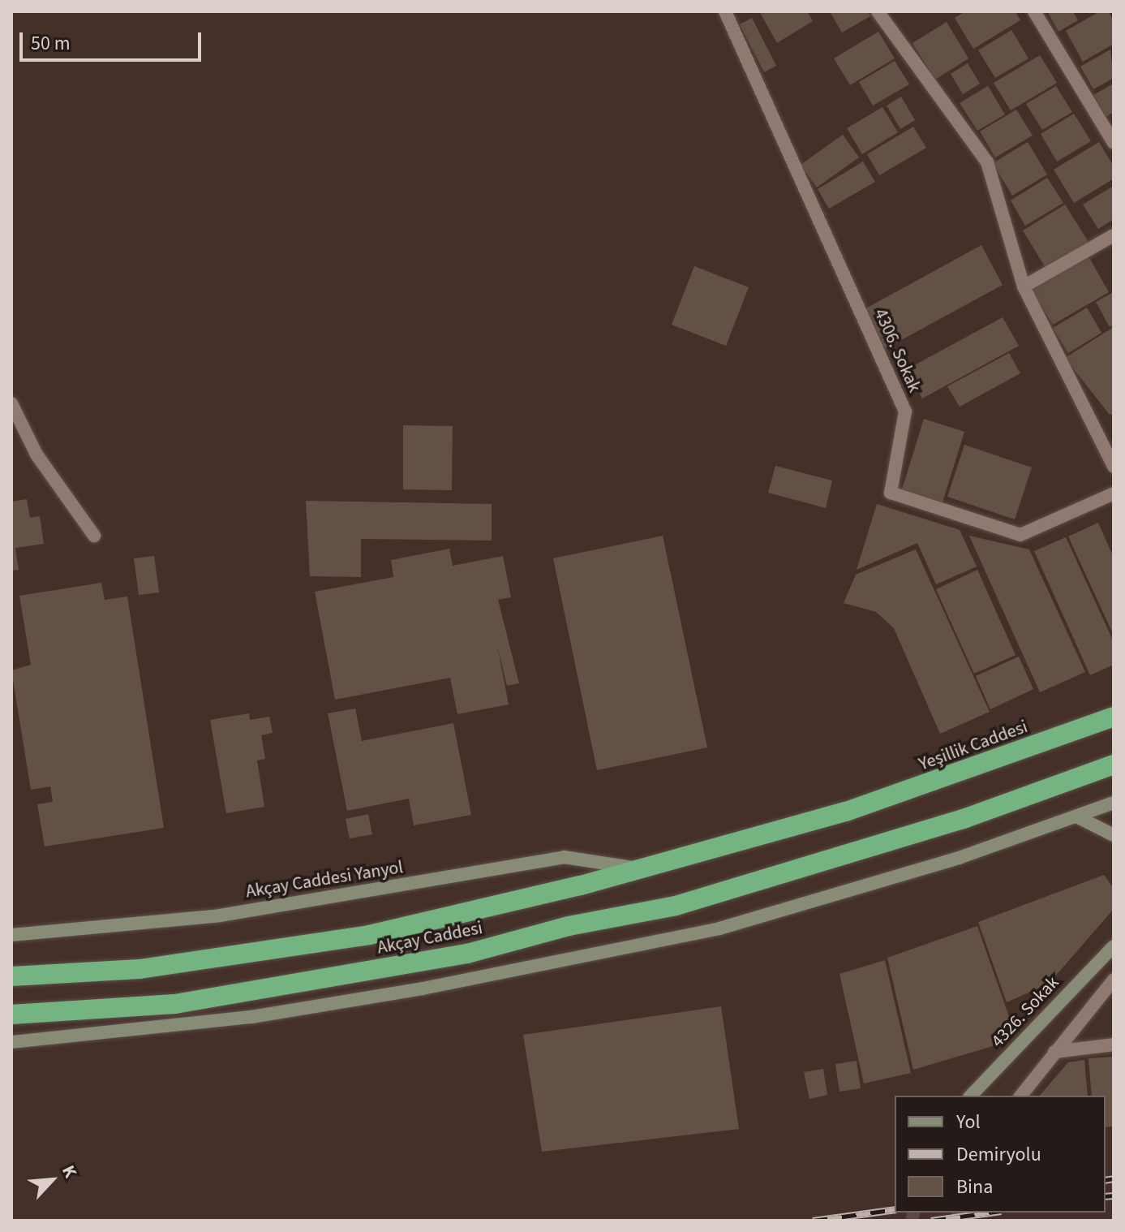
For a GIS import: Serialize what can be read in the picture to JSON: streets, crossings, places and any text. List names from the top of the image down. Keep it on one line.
{"streets":{"highway":["Yeşillik Caddesi","Akçay Caddesi"],"street":["4306. Sokak","Akçay Caddesi Yanyol","4326. Sokak"]},"crossings":[["Yeşillik Caddesi","Akçay Caddesi"],["Akçay Caddesi Yanyol","Akçay Caddesi"]],"legend":["Yol","Demiryolu","Bina"],"scale_bar":"50 m","north":"top right"}
